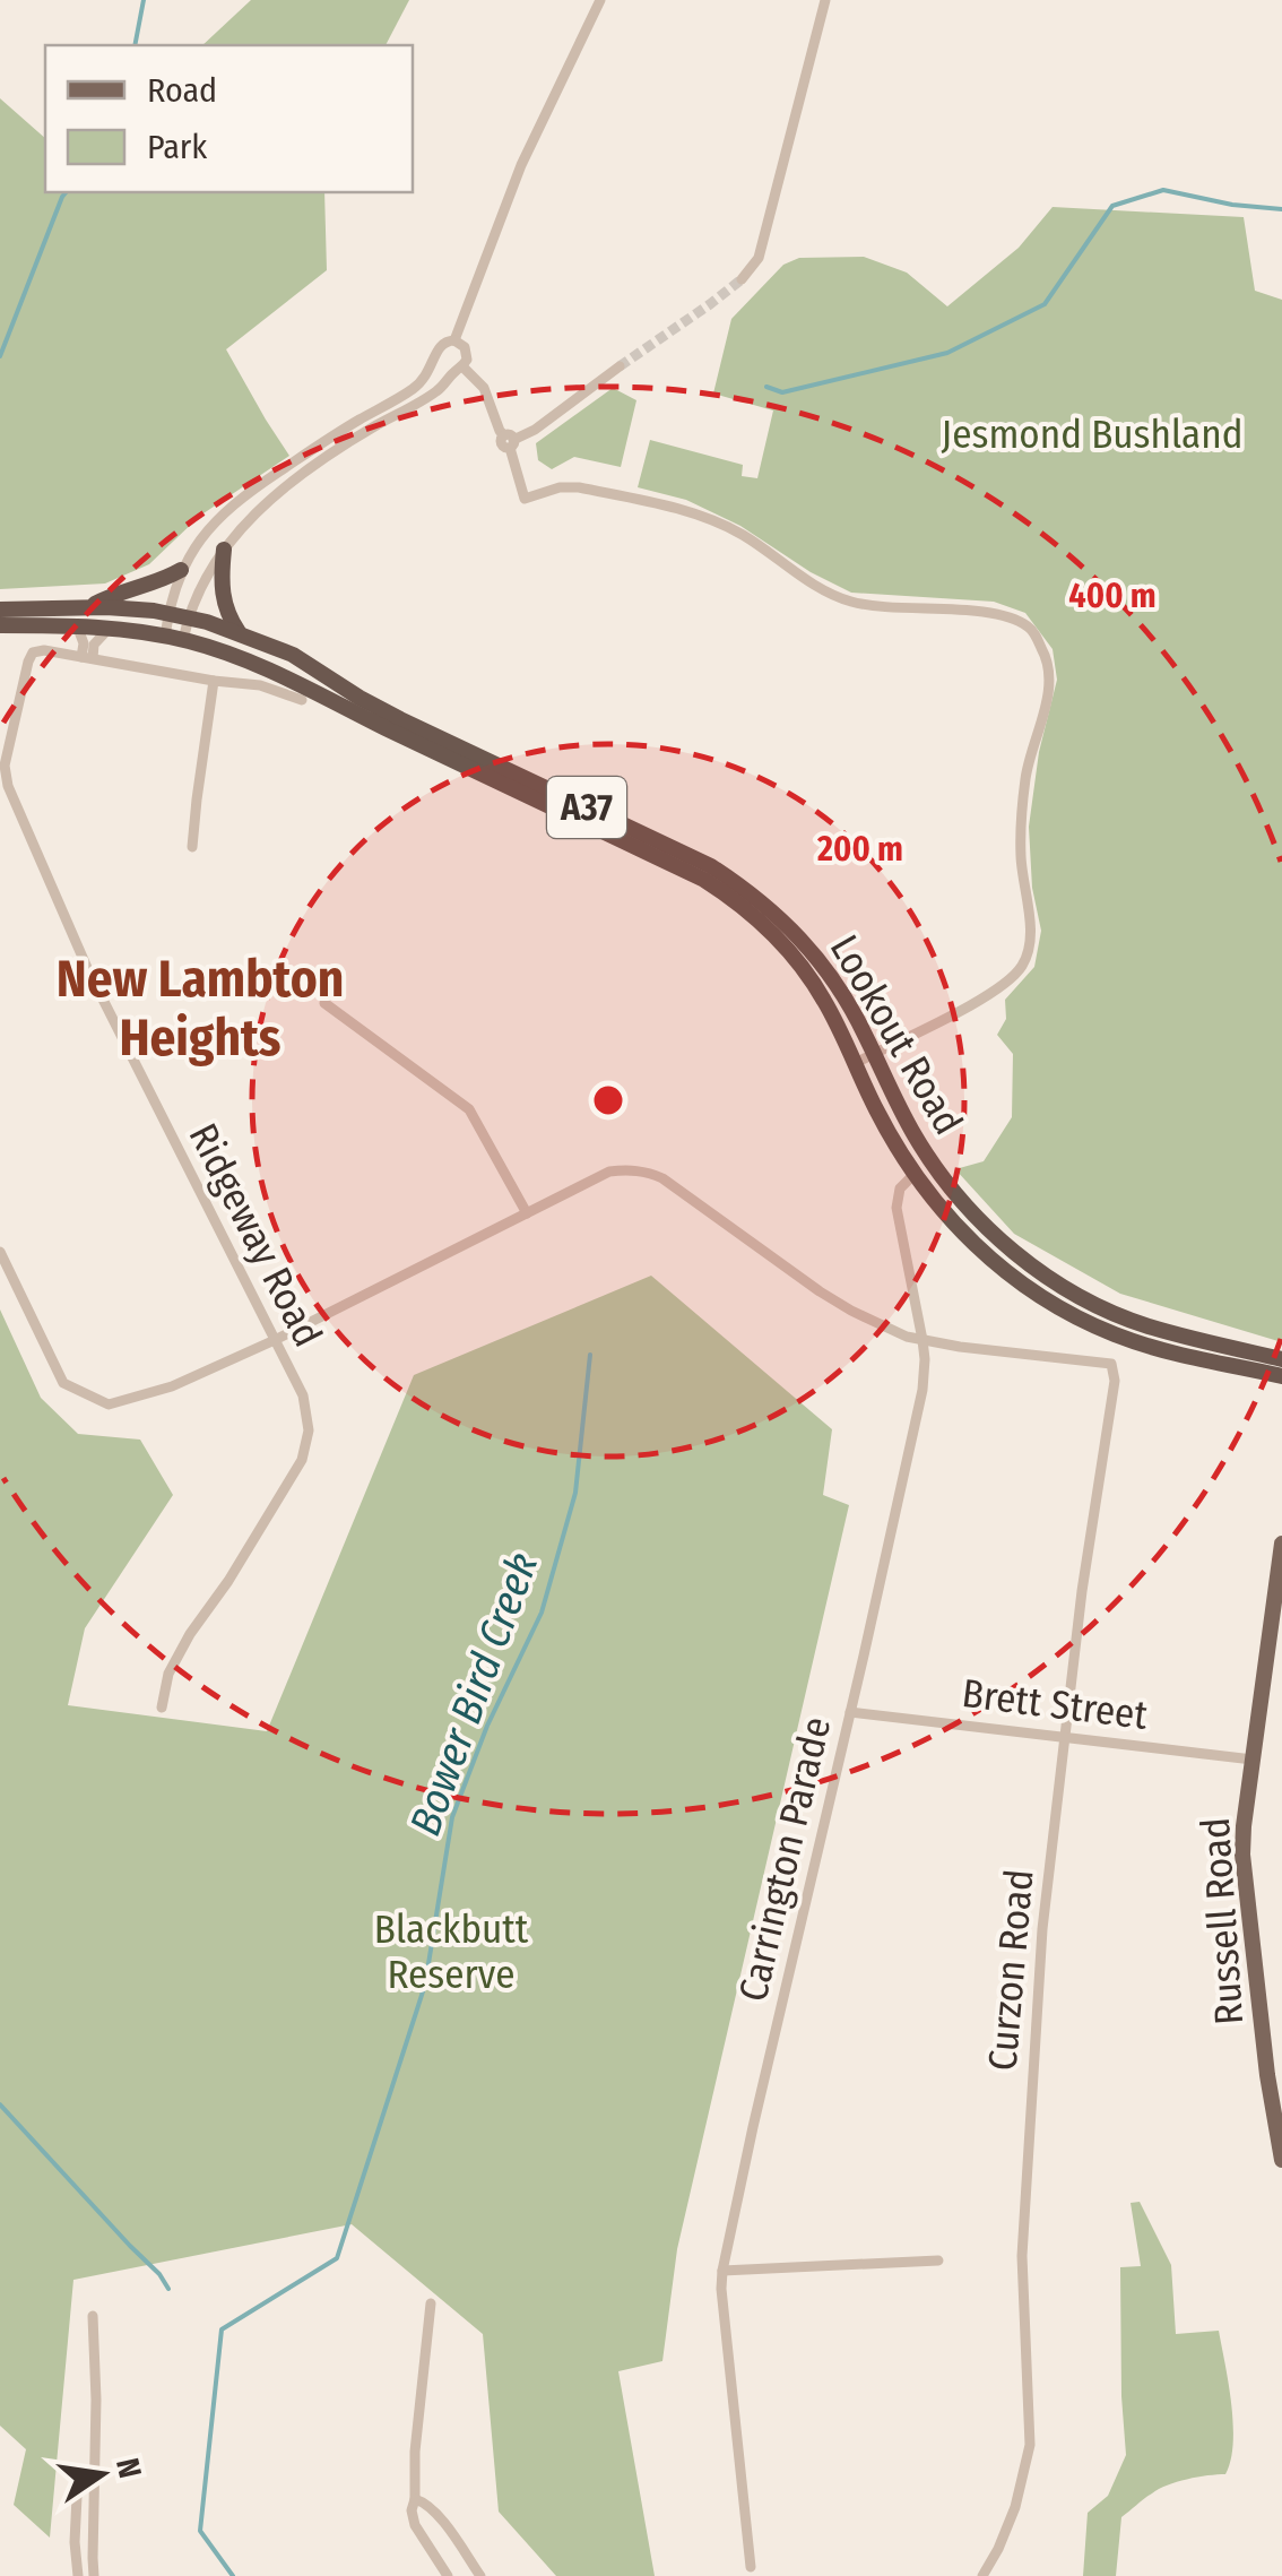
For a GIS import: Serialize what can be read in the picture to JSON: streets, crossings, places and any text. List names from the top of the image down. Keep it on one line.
{"streets":{"highway":["A37","Lookout Road"],"main road":["Russell Road"],"street":["Ridgeway Road","Brett Street","Carrington Parade","Curzon Road"]},"crossings":[["Lookout Road","Carrington Parade"],["Brett Street","Carrington Parade"],["Brett Street","Russell Road"],["Brett Street","Curzon Road"],["Carrington Parade","Curzon Road"]],"districts":["New Lambton Heights"],"water":["Bower Bird Creek"],"parks":["Jesmond Bushland","Blackbutt Reserve"],"legend":["Road","Park"],"north":"right","rings":["400 m","200 m"]}
